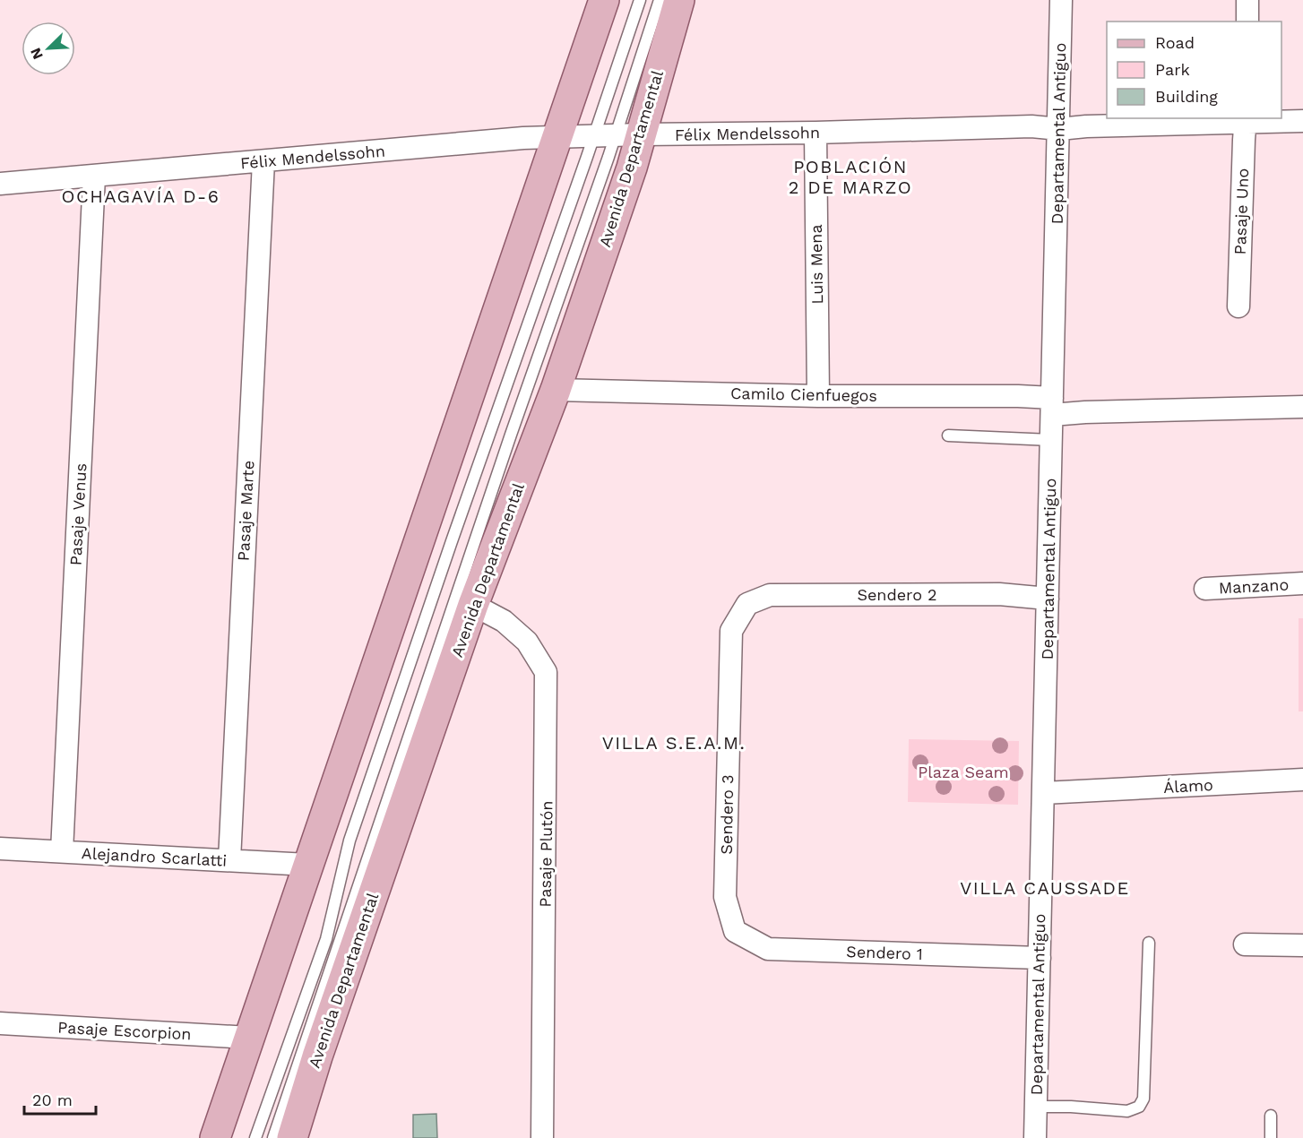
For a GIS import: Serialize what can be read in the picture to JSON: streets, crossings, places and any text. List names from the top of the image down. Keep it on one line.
{"streets":{"main road":["Avenida Departamental"],"street":["Félix Mendelssohn","Departamental Antiguo","Pasaje Uno","Luis Mena","Camilo Cienfuegos","Pasaje Marte","Pasaje Venus","Manzano","Sendero 2","Álamo","Sendero 3","Pasaje Plutón","Alejandro Scarlatti","Sendero 1","Pasaje Escorpion"]},"crossings":[["Félix Mendelssohn","Departamental Antiguo"],["Félix Mendelssohn","Avenida Departamental"],["Félix Mendelssohn","Pasaje Uno"],["Félix Mendelssohn","Luis Mena"],["Félix Mendelssohn","Pasaje Marte"],["Félix Mendelssohn","Pasaje Venus"],["Departamental Antiguo","Camilo Cienfuegos"],["Departamental Antiguo","Sendero 2"],["Departamental Antiguo","Álamo"],["Departamental Antiguo","Sendero 1"],["Avenida Departamental","Camilo Cienfuegos"],["Avenida Departamental","Pasaje Plutón"],["Luis Mena","Camilo Cienfuegos"],["Pasaje Marte","Alejandro Scarlatti"],["Pasaje Venus","Alejandro Scarlatti"],["Sendero 2","Sendero 3"],["Sendero 3","Sendero 1"]],"districts":["POBLACIÓN 2 DE MARZO","OCHAGAVÍA D-6","VILLA S.E.A.M.","VILLA CAUSSADE"],"parks":["Plaza Seam"],"legend":["Road","Park","Building"],"scale_bar":"20 m","north":"bottom left"}
